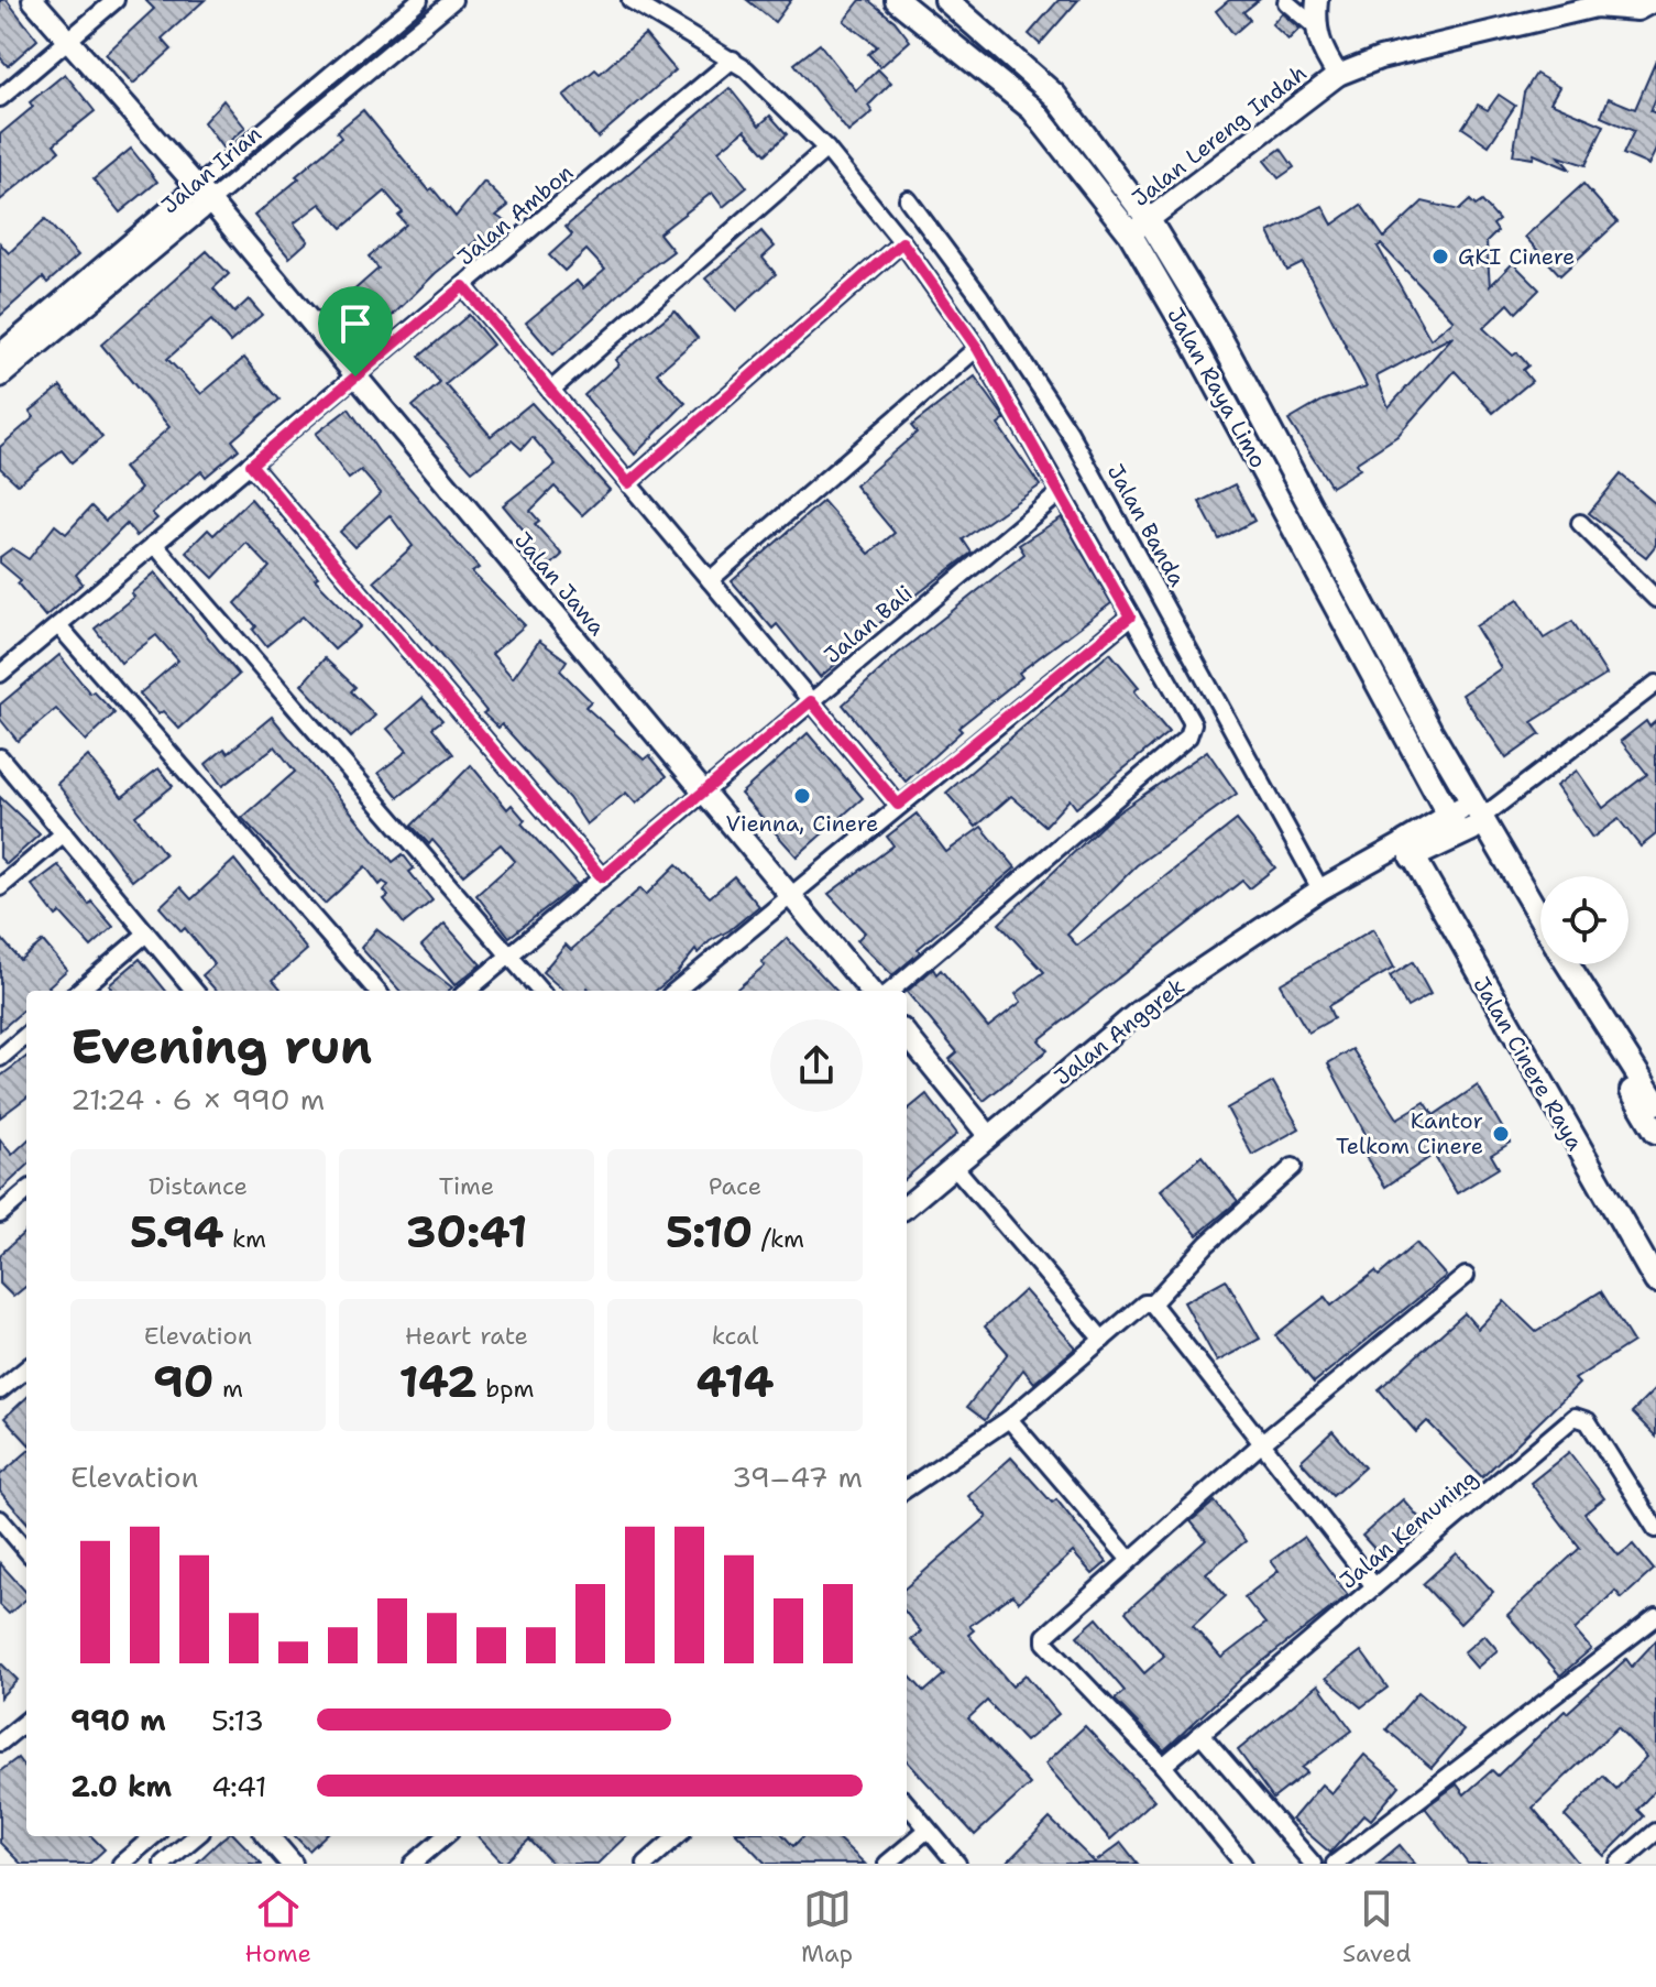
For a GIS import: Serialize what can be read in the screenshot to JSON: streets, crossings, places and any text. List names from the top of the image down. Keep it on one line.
{"streets":{"main road":["Jalan Raya Limo","Jalan Anggrek","Jalan Cinere Raya"],"street":["Jalan Lereng Indah","Jalan Irian","Jalan Ambon","Jalan Banda","Jalan Jawa","Jalan Bali","Jalan Kemuning"]},"crossings":[["Jalan Lereng Indah","Jalan Raya Limo"],["Jalan Irian","Jalan Jawa"],["Jalan Ambon","Jalan Jawa"],["Jalan Raya Limo","Jalan Anggrek"],["Jalan Banda","Jalan Anggrek"],["Jalan Jawa","Jalan Bali"],["Jalan Anggrek","Jalan Cinere Raya"]],"places":["GKI Cinere","Vienna, Cinere","Kantor Telkom Cinere"],"page":{"heading":["Evening run","21:24 · 6 × 990 m"],"stats":[["Distance","5.94 km"],["Time","30:41"],["Pace","5:10 /km"],["Elevation","90 m"],["Heart rate","142 bpm"],["kcal","414"]],"chart":["Elevation","39–47 m"],"list":[{"name":"990 m","note":"5:13"},{"name":"2.0 km","note":"4:41"}],"tabs":["Home","Map","Saved"]}}
